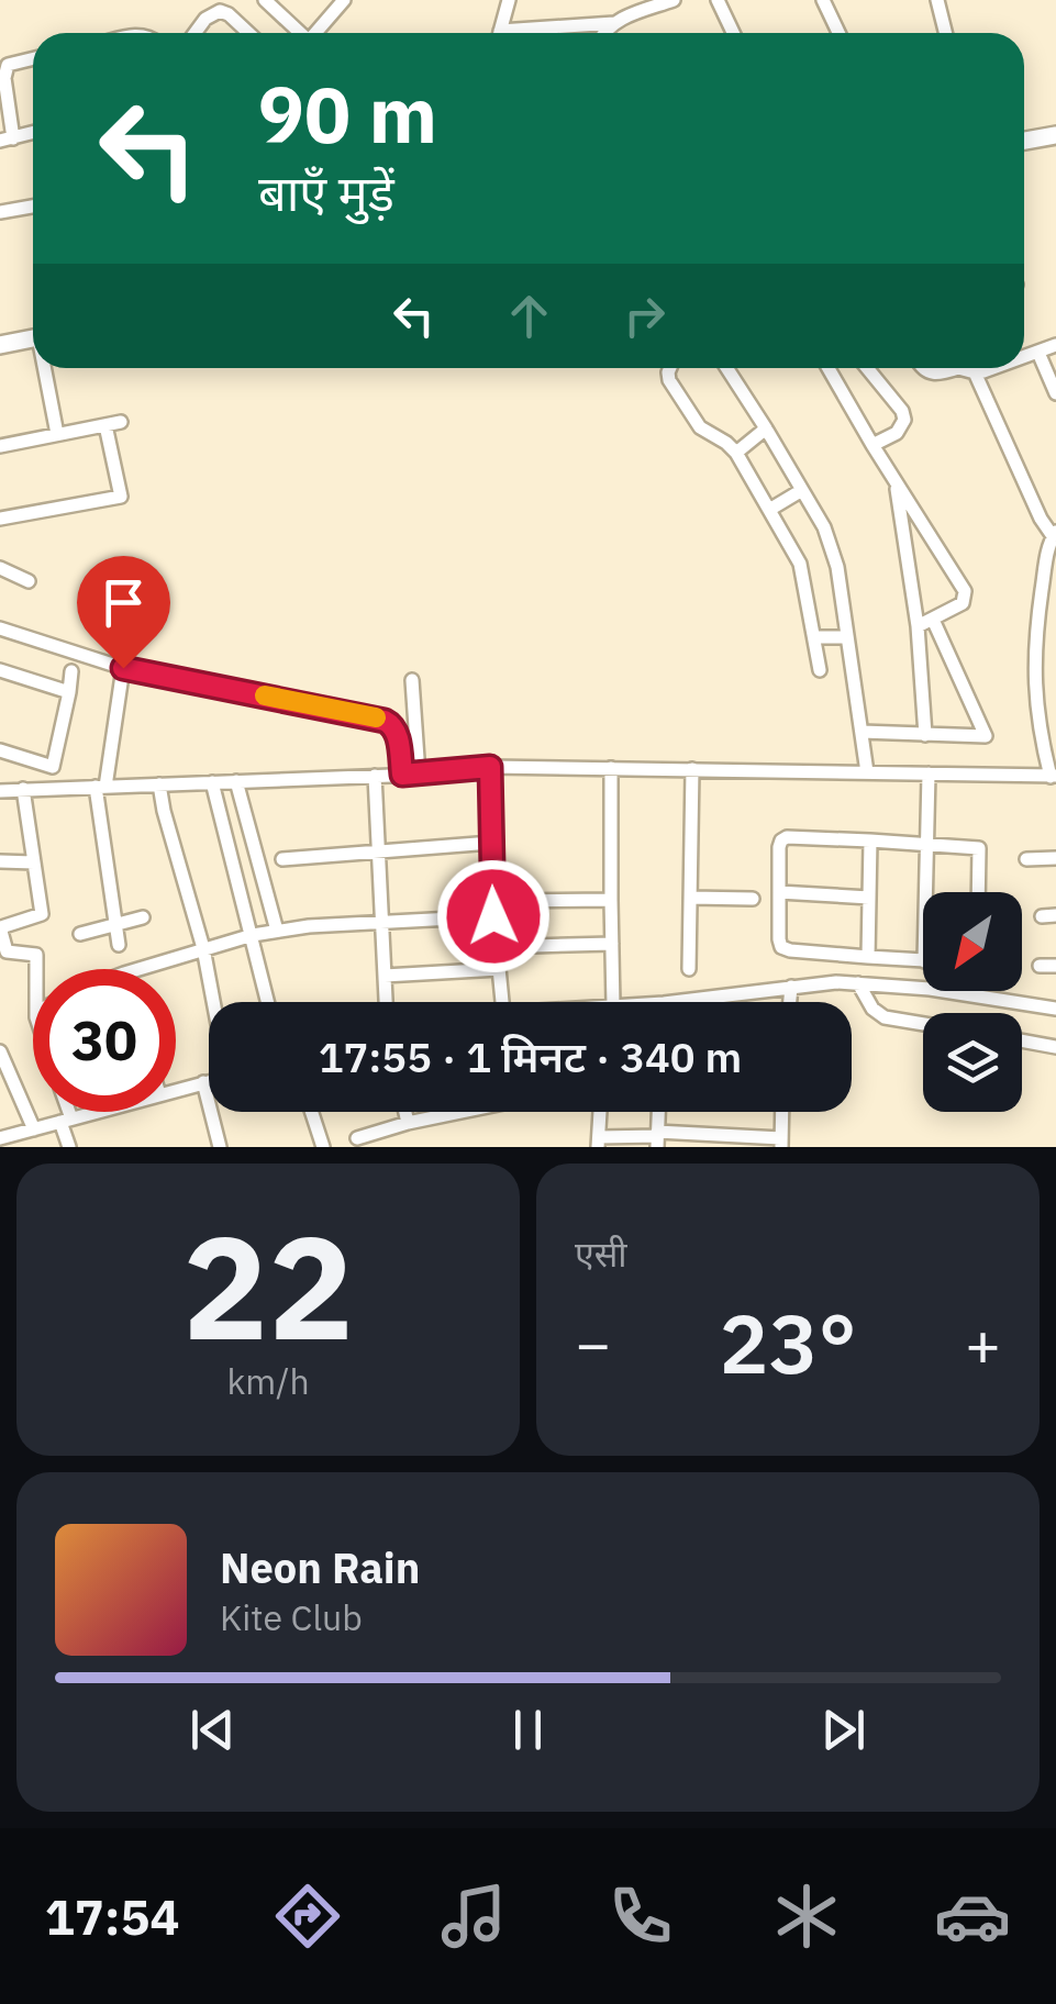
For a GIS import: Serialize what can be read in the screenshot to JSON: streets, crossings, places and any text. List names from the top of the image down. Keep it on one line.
{"north":"bottom left","page":{"turn":["90 m","बाएँ मुड़ें"],"limit":"30","trip":"17:55 · 1 मिनट · 340 m","tile":[["22","km/h"],"एसी"],"heat":["−","23°","+"],"song":["Neon Rain","Kite Club"],"tabs":"17:54"}}
